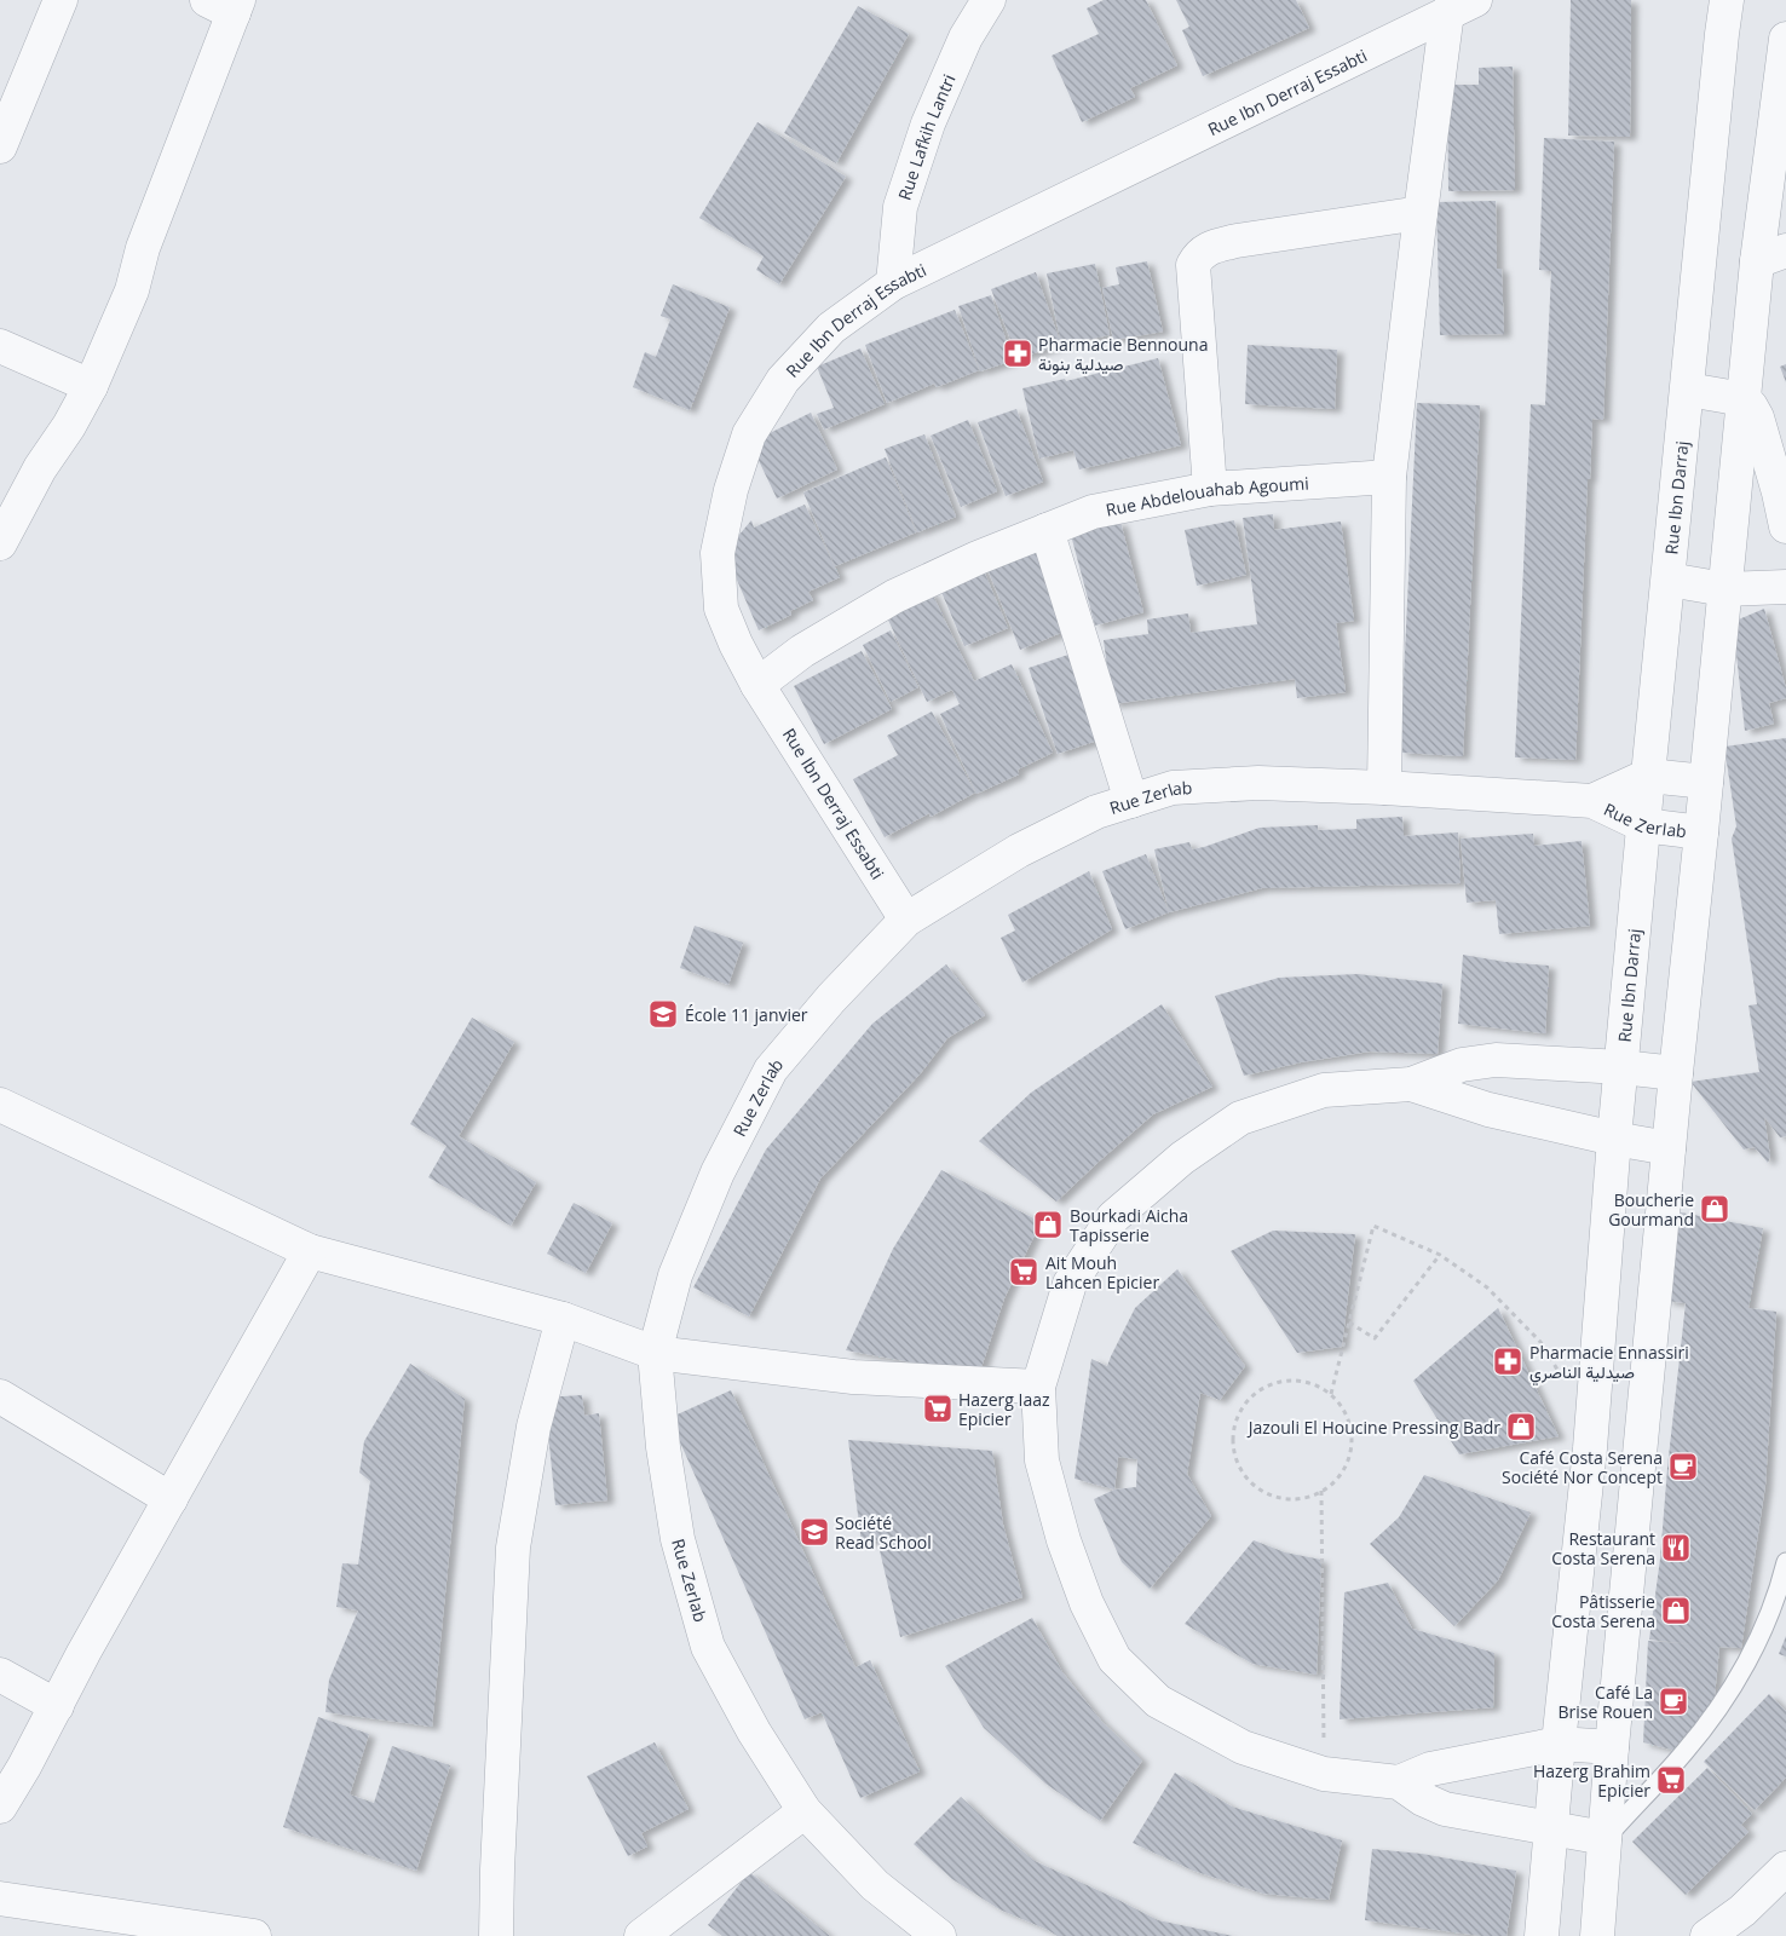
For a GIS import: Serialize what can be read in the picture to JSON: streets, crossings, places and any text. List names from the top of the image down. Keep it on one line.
{"streets":{"street":["Rue Ibn Derraj Essabti","Rue Lafkih Lantri","Rue Abdelouahab Agoumi","Rue Ibn Darraj","Rue ZerIab"]},"crossings":[["Rue Ibn Derraj Essabti","Rue Lafkih Lantri"],["Rue Ibn Derraj Essabti","Rue Abdelouahab Agoumi"],["Rue Ibn Derraj Essabti","Rue ZerIab"],["Rue Ibn Darraj","Rue ZerIab"]],"places":{"pharmacy":["Pharmacie Bennouna صيدلية بنونة","Pharmacie Ennassiri صيدلية الناصري"],"school or university":["École 11 janvier","Société Read School"],"shop":["Boucherie Gourmand","Bourkadi Aicha Tapisserie","Jazouli El Houcine Pressing Badr","Pâtisserie Costa Serena"],"supermarket":["Ait Mouh Lahcen Epicier","Hazerg Iaaz Epicier","Hazerg Brahim Epicier"],"cafe":["Café Costa Serena Société Nor Concept","Café La Brise Rouen"],"restaurant":["Restaurant Costa Serena"]}}
